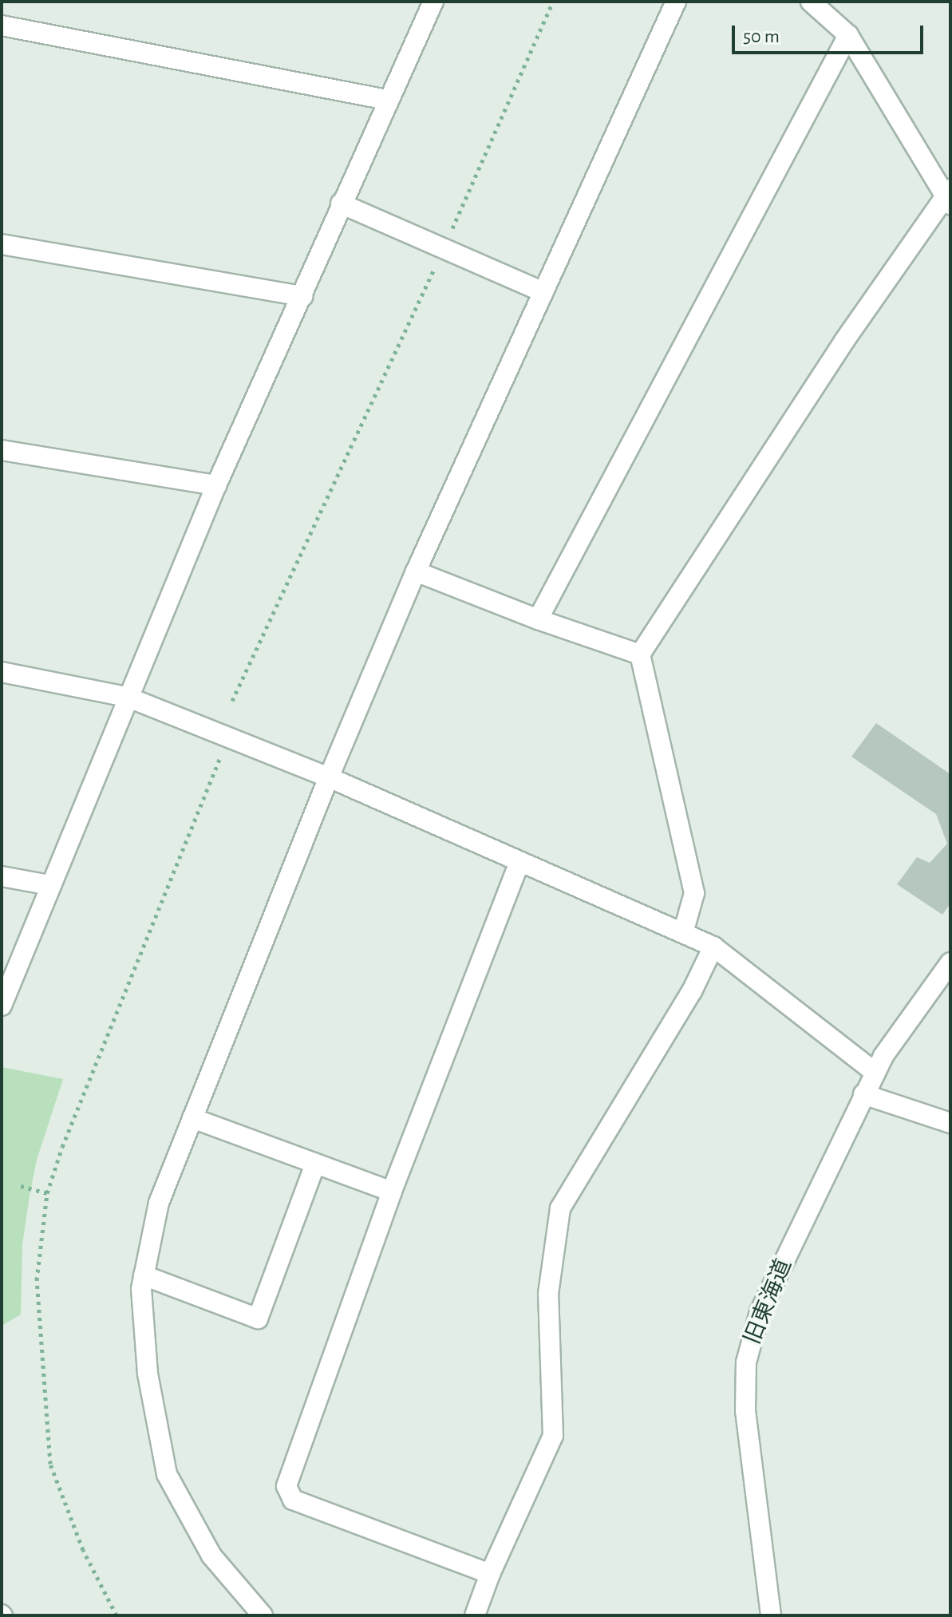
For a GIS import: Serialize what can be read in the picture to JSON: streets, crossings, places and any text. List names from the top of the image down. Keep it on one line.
{"streets":{"street":["旧東海道"]},"scale_bar":"50 m"}
